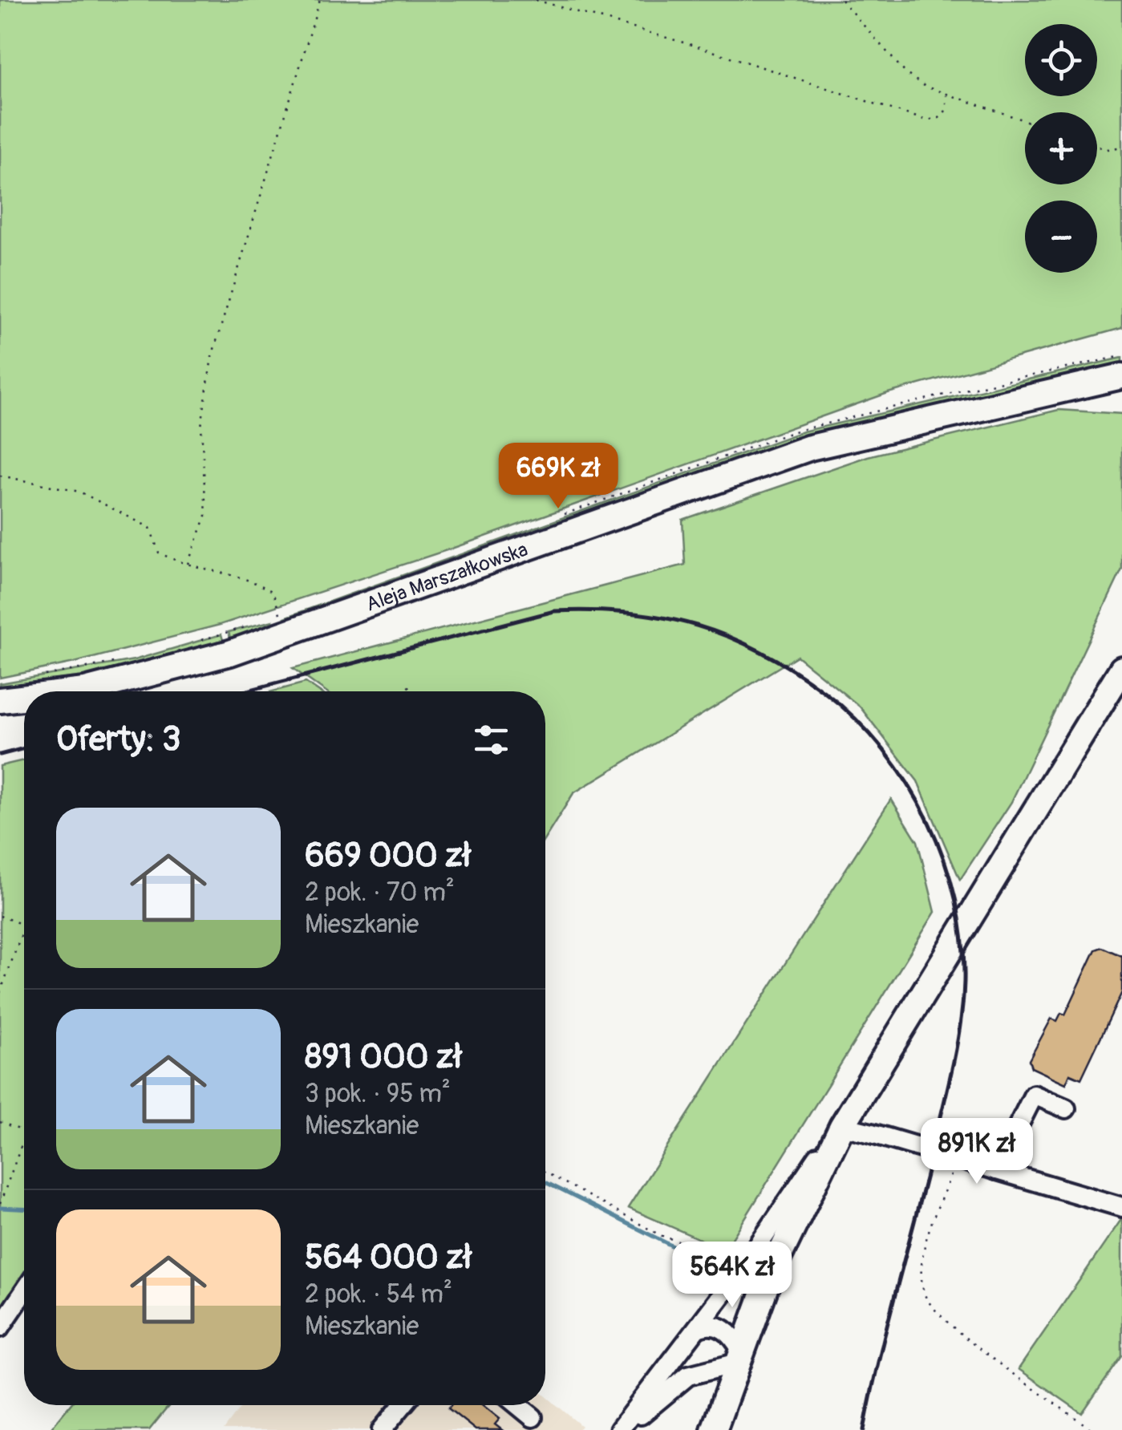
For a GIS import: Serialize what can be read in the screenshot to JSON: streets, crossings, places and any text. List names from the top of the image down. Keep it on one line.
{"streets":{"main road":["Aleja Marszałkowska"]},"page":{"map_buttons":["+","−"],"price":["669K zł","891K zł","564K zł"],"heading":"Oferty: 3","list":[{"name":"669 000 zł","note":"2 pok. · 70 m² · Mieszkanie"},{"name":"891 000 zł","note":"3 pok. · 95 m² · Mieszkanie"},{"name":"564 000 zł","note":"2 pok. · 54 m² · Mieszkanie"}]}}
